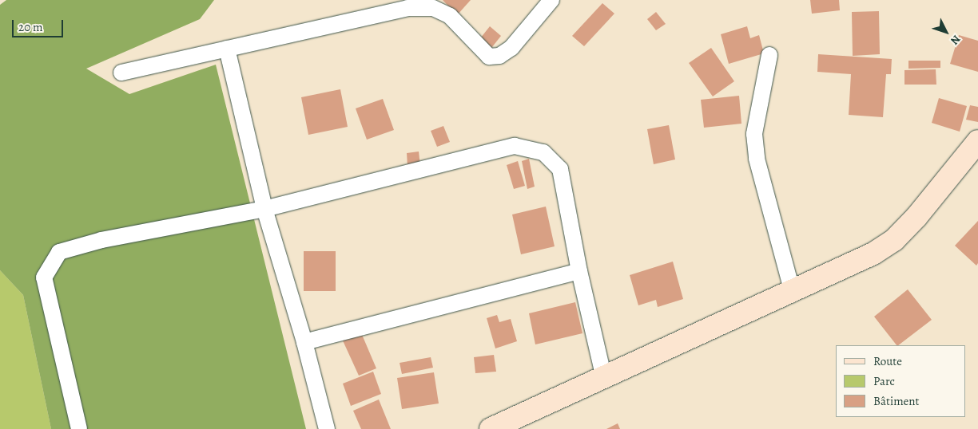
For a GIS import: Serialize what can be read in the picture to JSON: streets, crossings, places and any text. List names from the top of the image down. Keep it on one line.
{"legend":["Route","Parc","Bâtiment"],"scale_bar":"20 m","north":"bottom right"}
